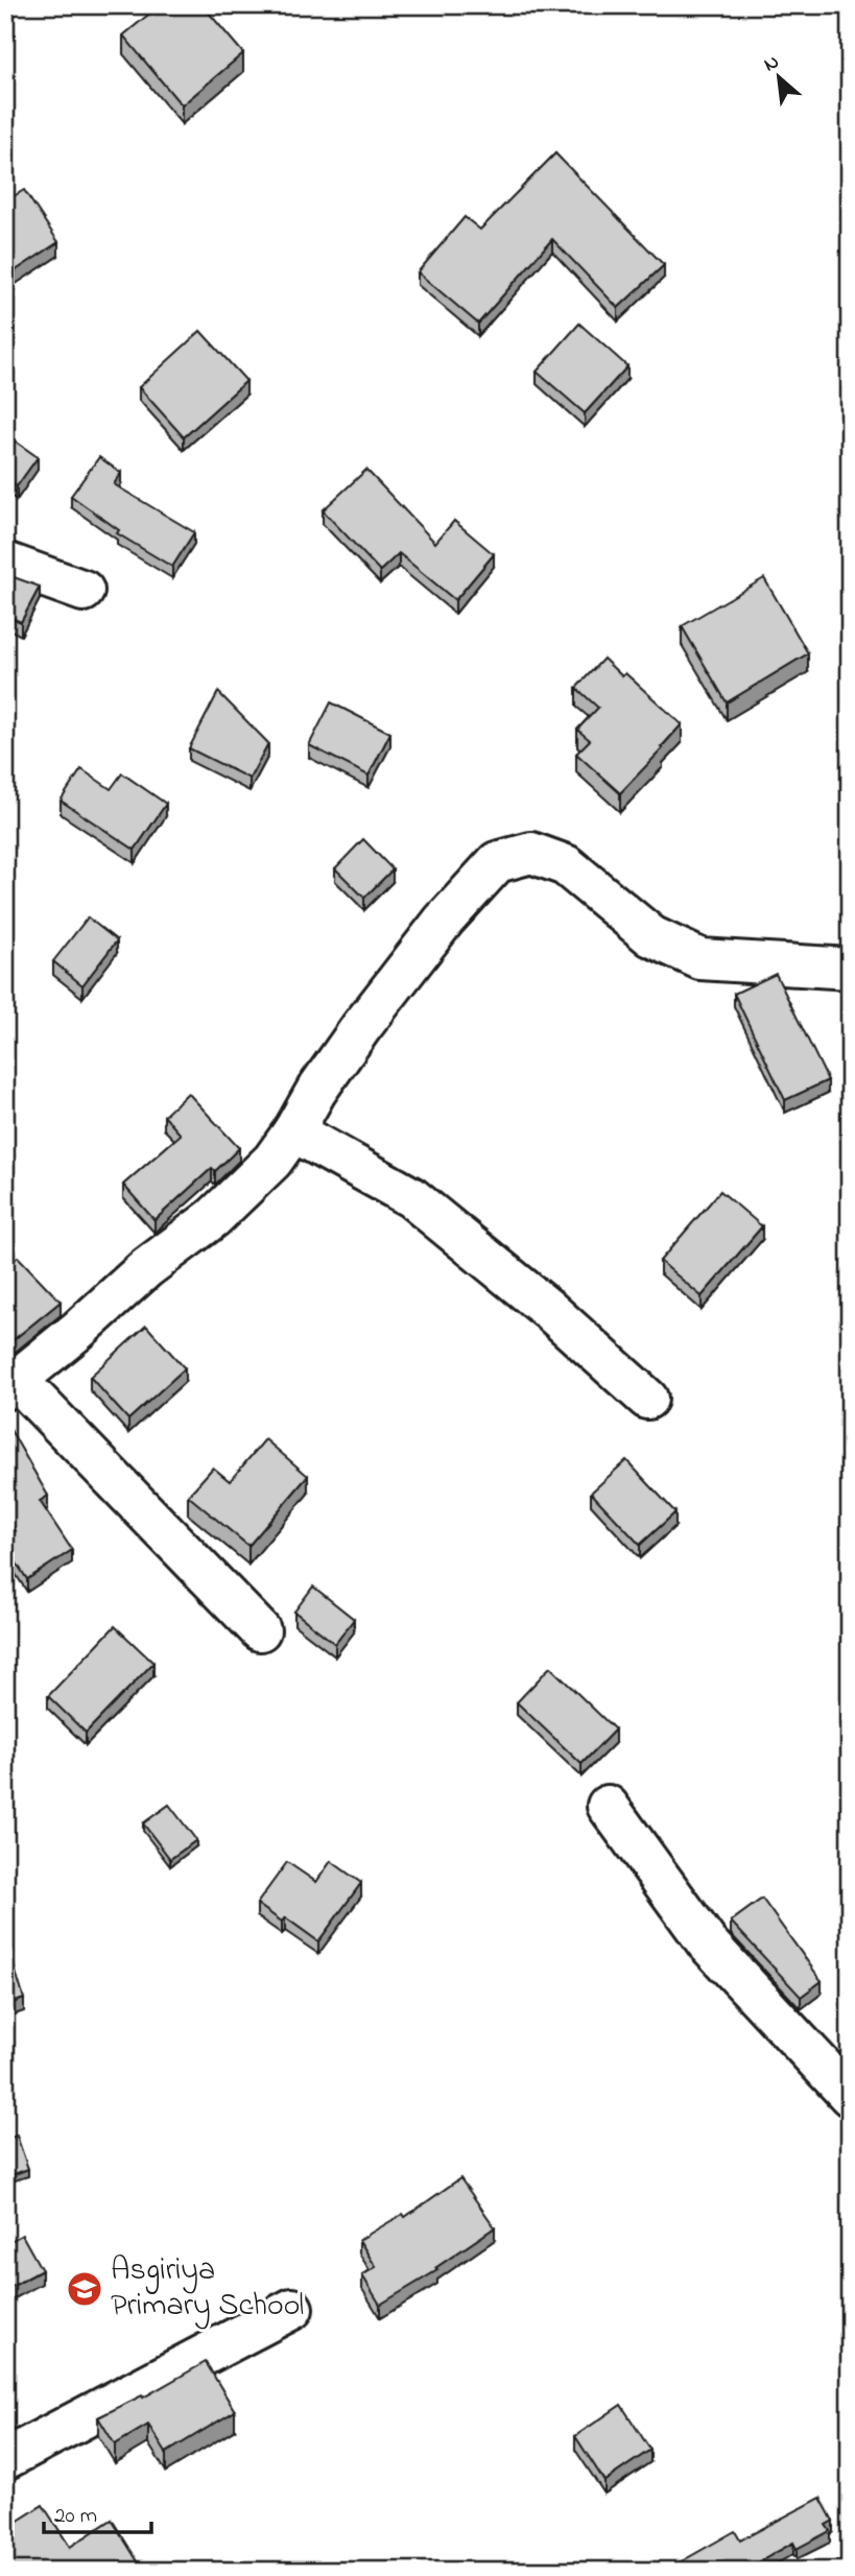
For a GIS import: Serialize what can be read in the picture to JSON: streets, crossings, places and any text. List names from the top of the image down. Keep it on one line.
{"places":{"school or university":["Asgiriya Primary School"]},"scale_bar":"20 m","north":"top left"}
